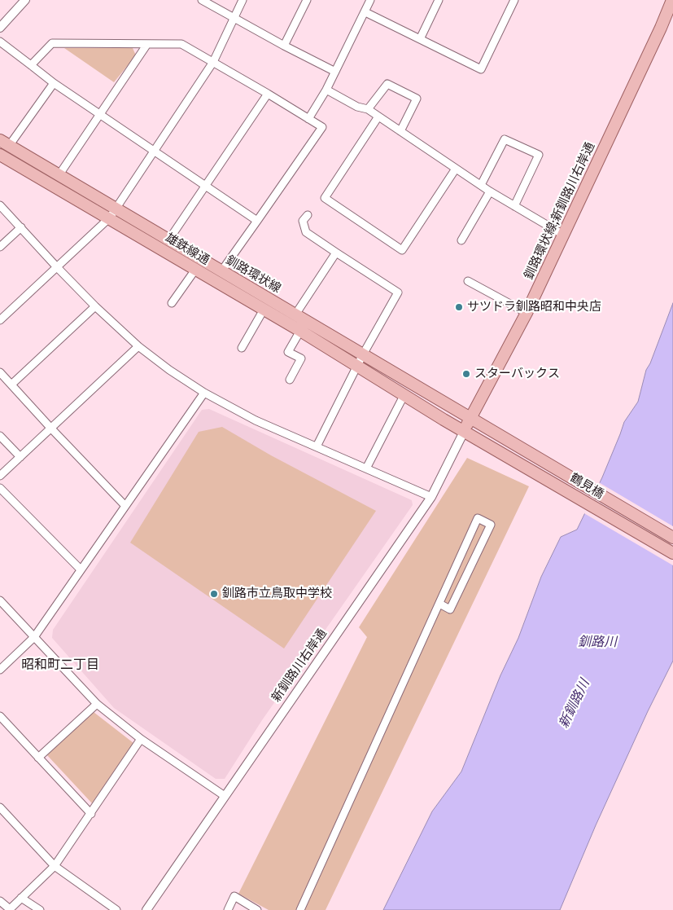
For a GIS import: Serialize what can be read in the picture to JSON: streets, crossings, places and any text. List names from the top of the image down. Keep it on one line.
{"streets":{"main road":["釧路環状線;新釧路川右岸通","雄鉄線通","釧路環状線","鶴見橋"],"street":["新釧路川右岸通"]},"crossings":[["釧路環状線;新釧路川右岸通","雄鉄線通"],["釧路環状線;新釧路川右岸通","釧路環状線"],["釧路環状線;新釧路川右岸通","新釧路川右岸通"],["雄鉄線通","釧路環状線"],["雄鉄線通","鶴見橋"],["雄鉄線通","新釧路川右岸通"],["釧路環状線","鶴見橋"]],"districts":["昭和町二丁目"],"water":["釧路川","新釧路川"],"places":["サツドラ釧路昭和中央店","スターバックス","釧路市立鳥取中学校"]}
